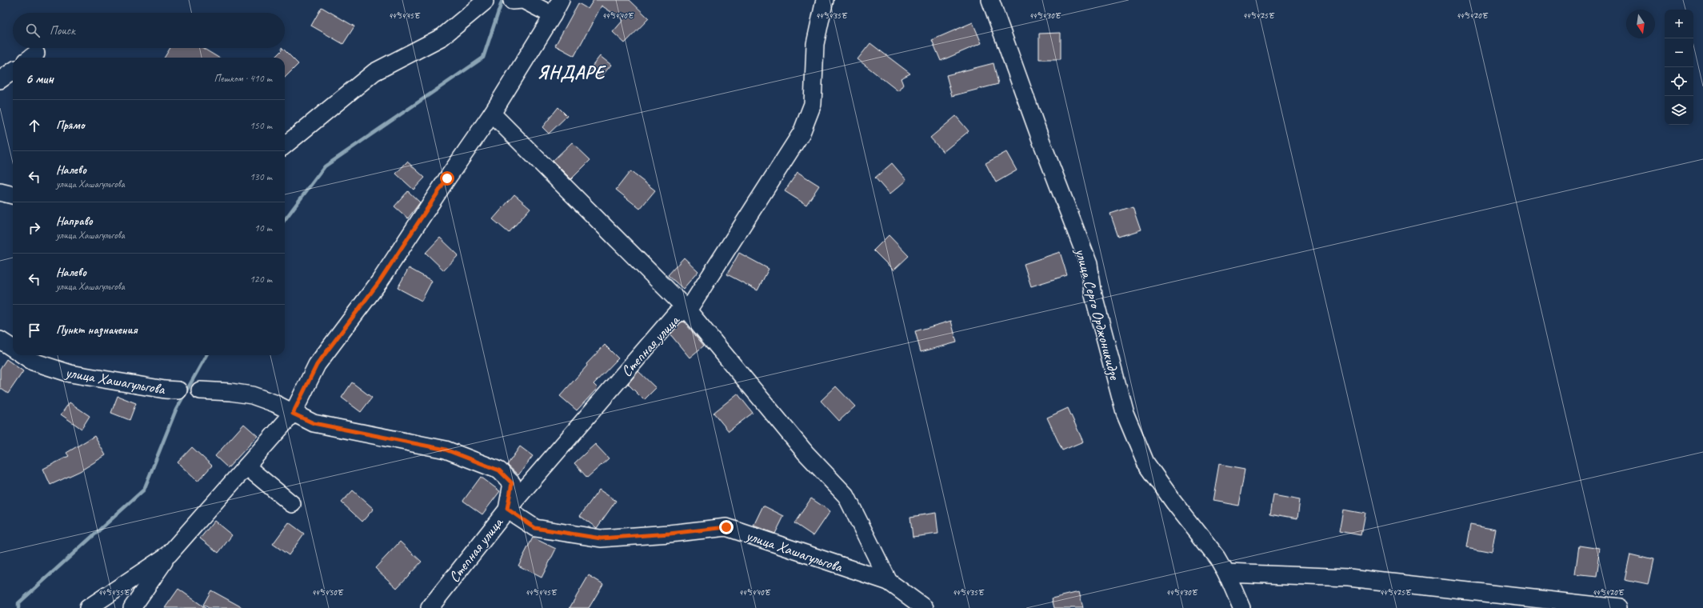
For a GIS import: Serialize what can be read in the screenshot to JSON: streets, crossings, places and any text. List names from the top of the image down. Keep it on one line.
{"streets":{"street":["улица Серго Орджоникидзе","Степная улица","улица Хашагульгова"]},"crossings":[["Степная улица","улица Хашагульгова"]],"districts":["ЯНДАРЕ"],"north":"bottom","page":{"map_buttons":["+","−"],"search":"Поиск","heading":["6 мин","Пешком · 410 m"],"list":[["Прямо","150 m"],["Налево","улица Хашагульгова","130 m"],["Направо","улица Хашагульгова","10 m"],["Налево","улица Хашагульгова","120 m"],"Пункт назначения"]},"coordinates":["44°54'45\"E","44°54'40\"E","44°54'35\"E","44°54'30\"E","44°54'25\"E","44°54'20\"E","44°54'55\"E","44°54'50\"E"]}
